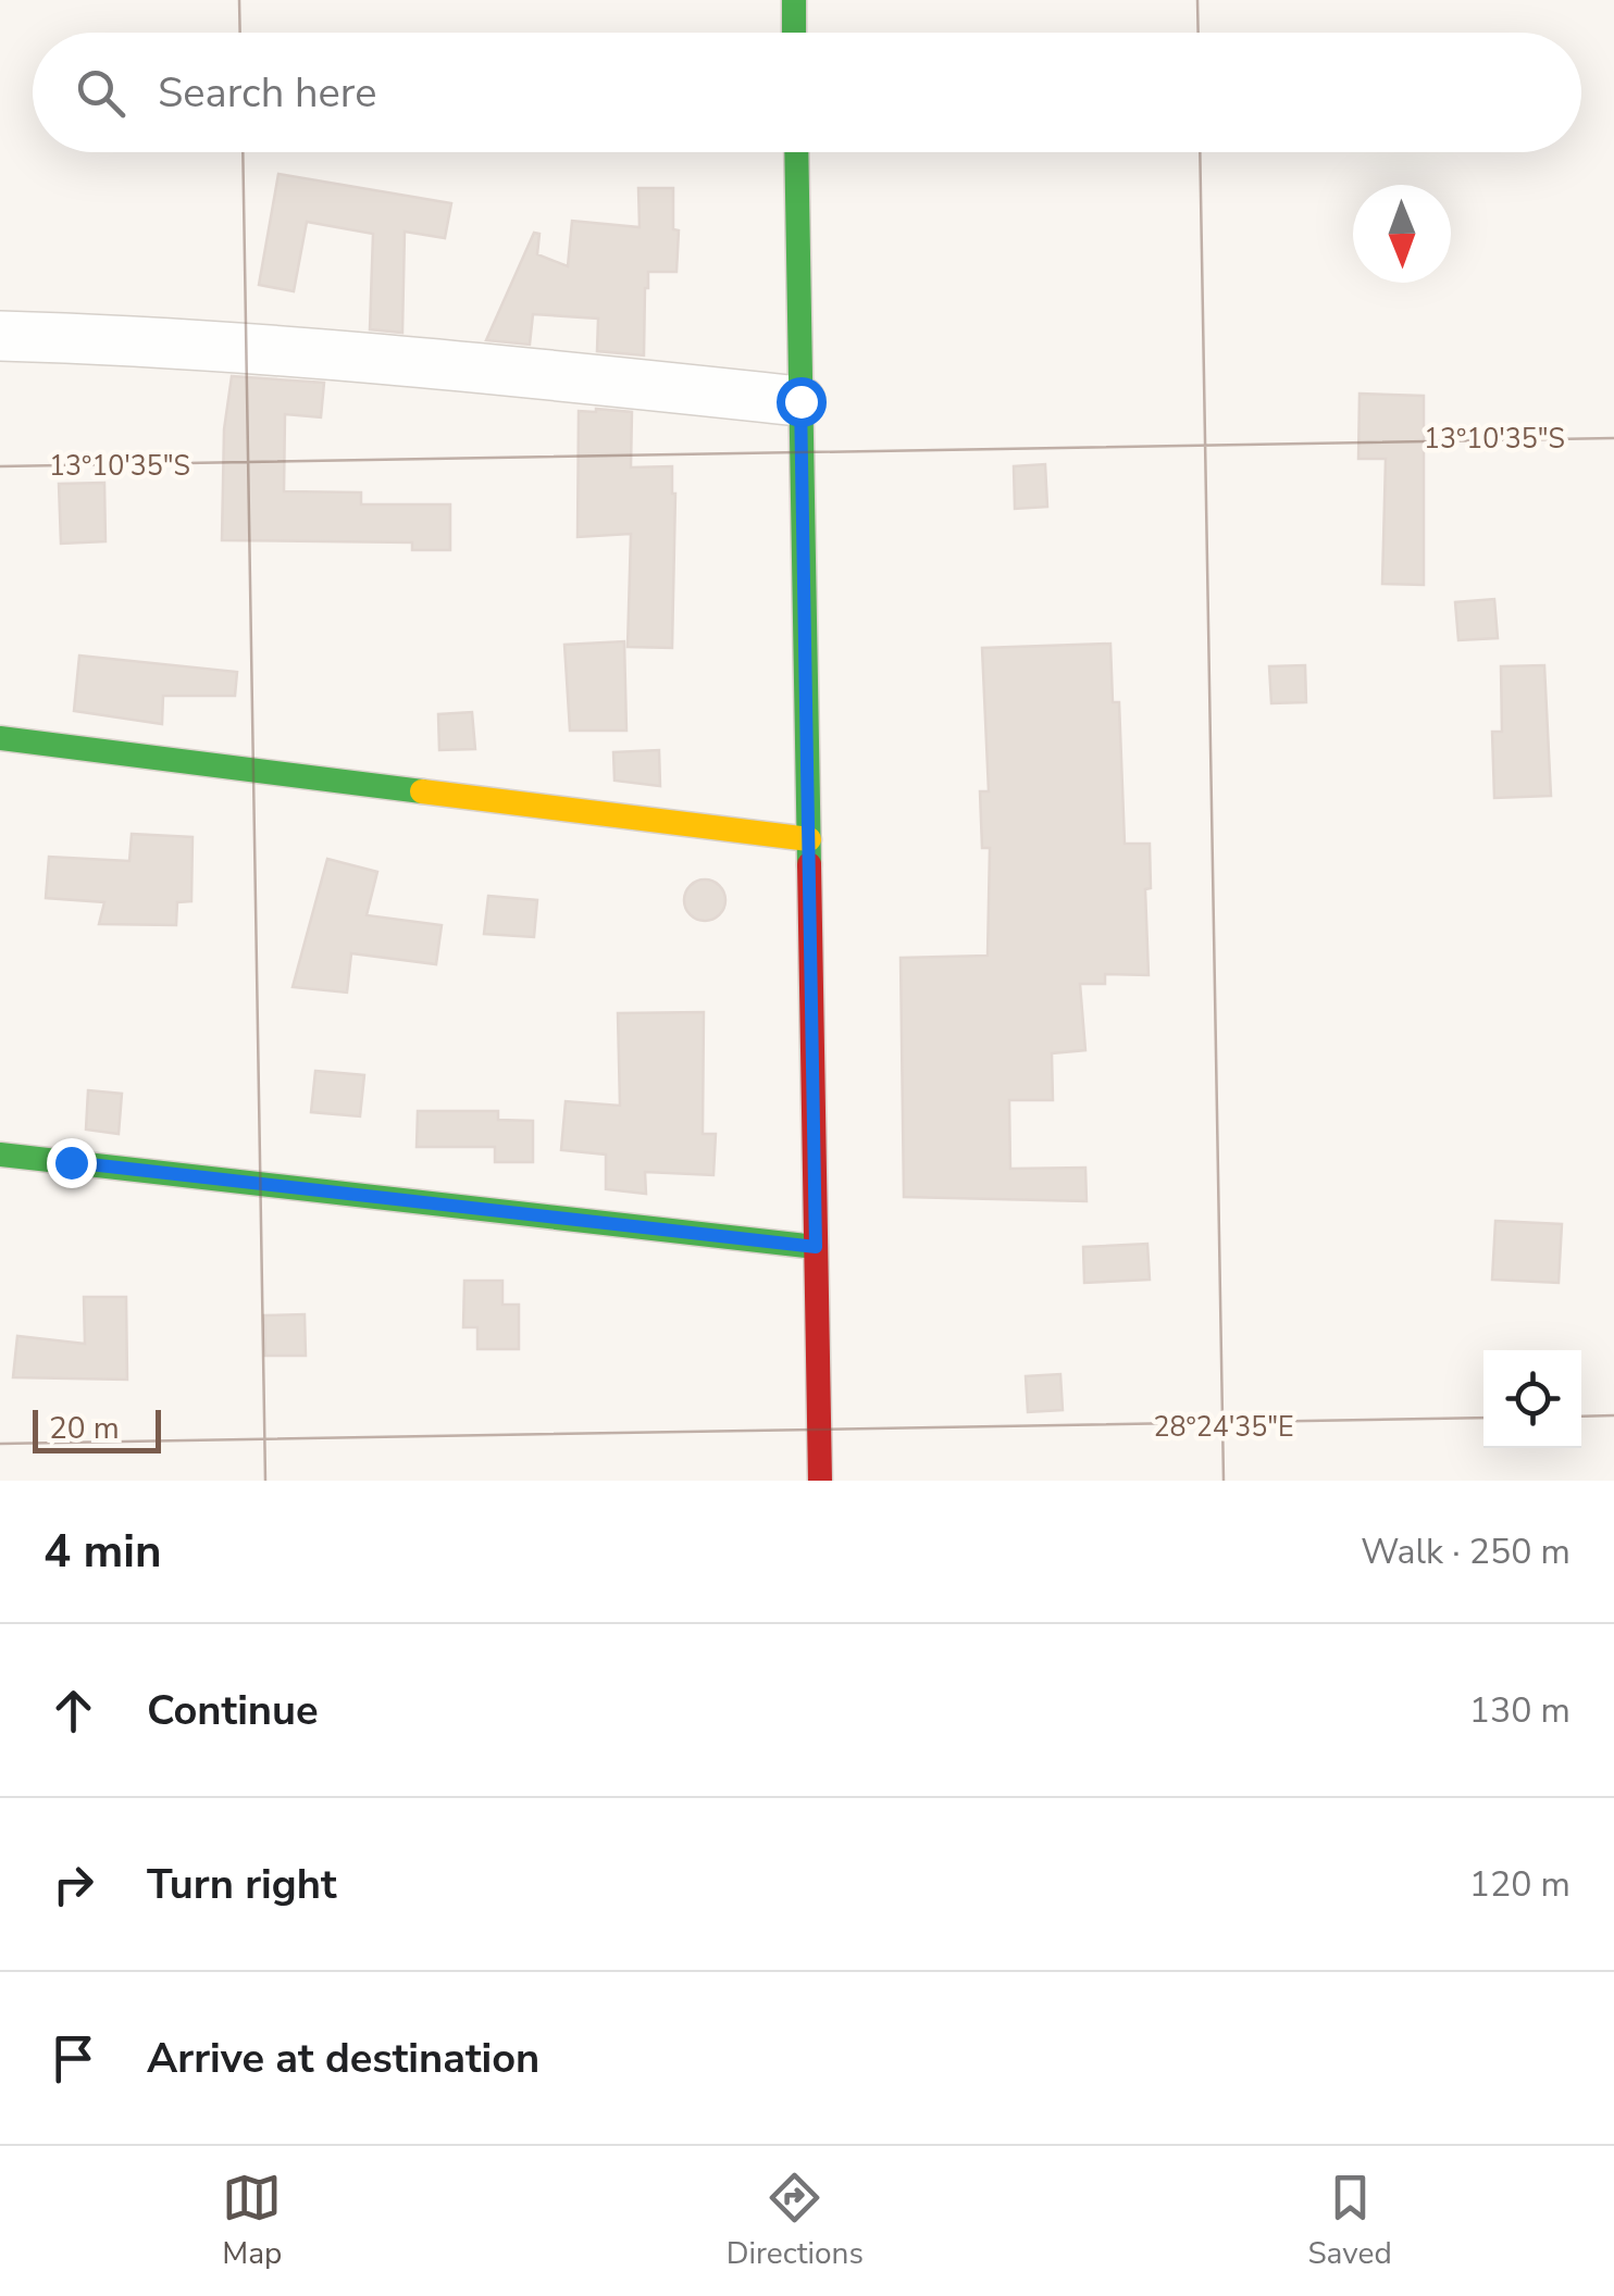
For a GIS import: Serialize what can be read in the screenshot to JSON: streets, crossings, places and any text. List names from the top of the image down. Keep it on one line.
{"scale_bar":"20 m","north":"bottom","page":{"search":"Search here","scale":"20 m","heading":["4 min","Walk · 250 m"],"list":[["Continue","130 m"],["Turn right","120 m"],"Arrive at destination"],"nav":["Map","Directions","Saved"]},"coordinates":["13°10'35\"S","28°24'35\"E"]}
